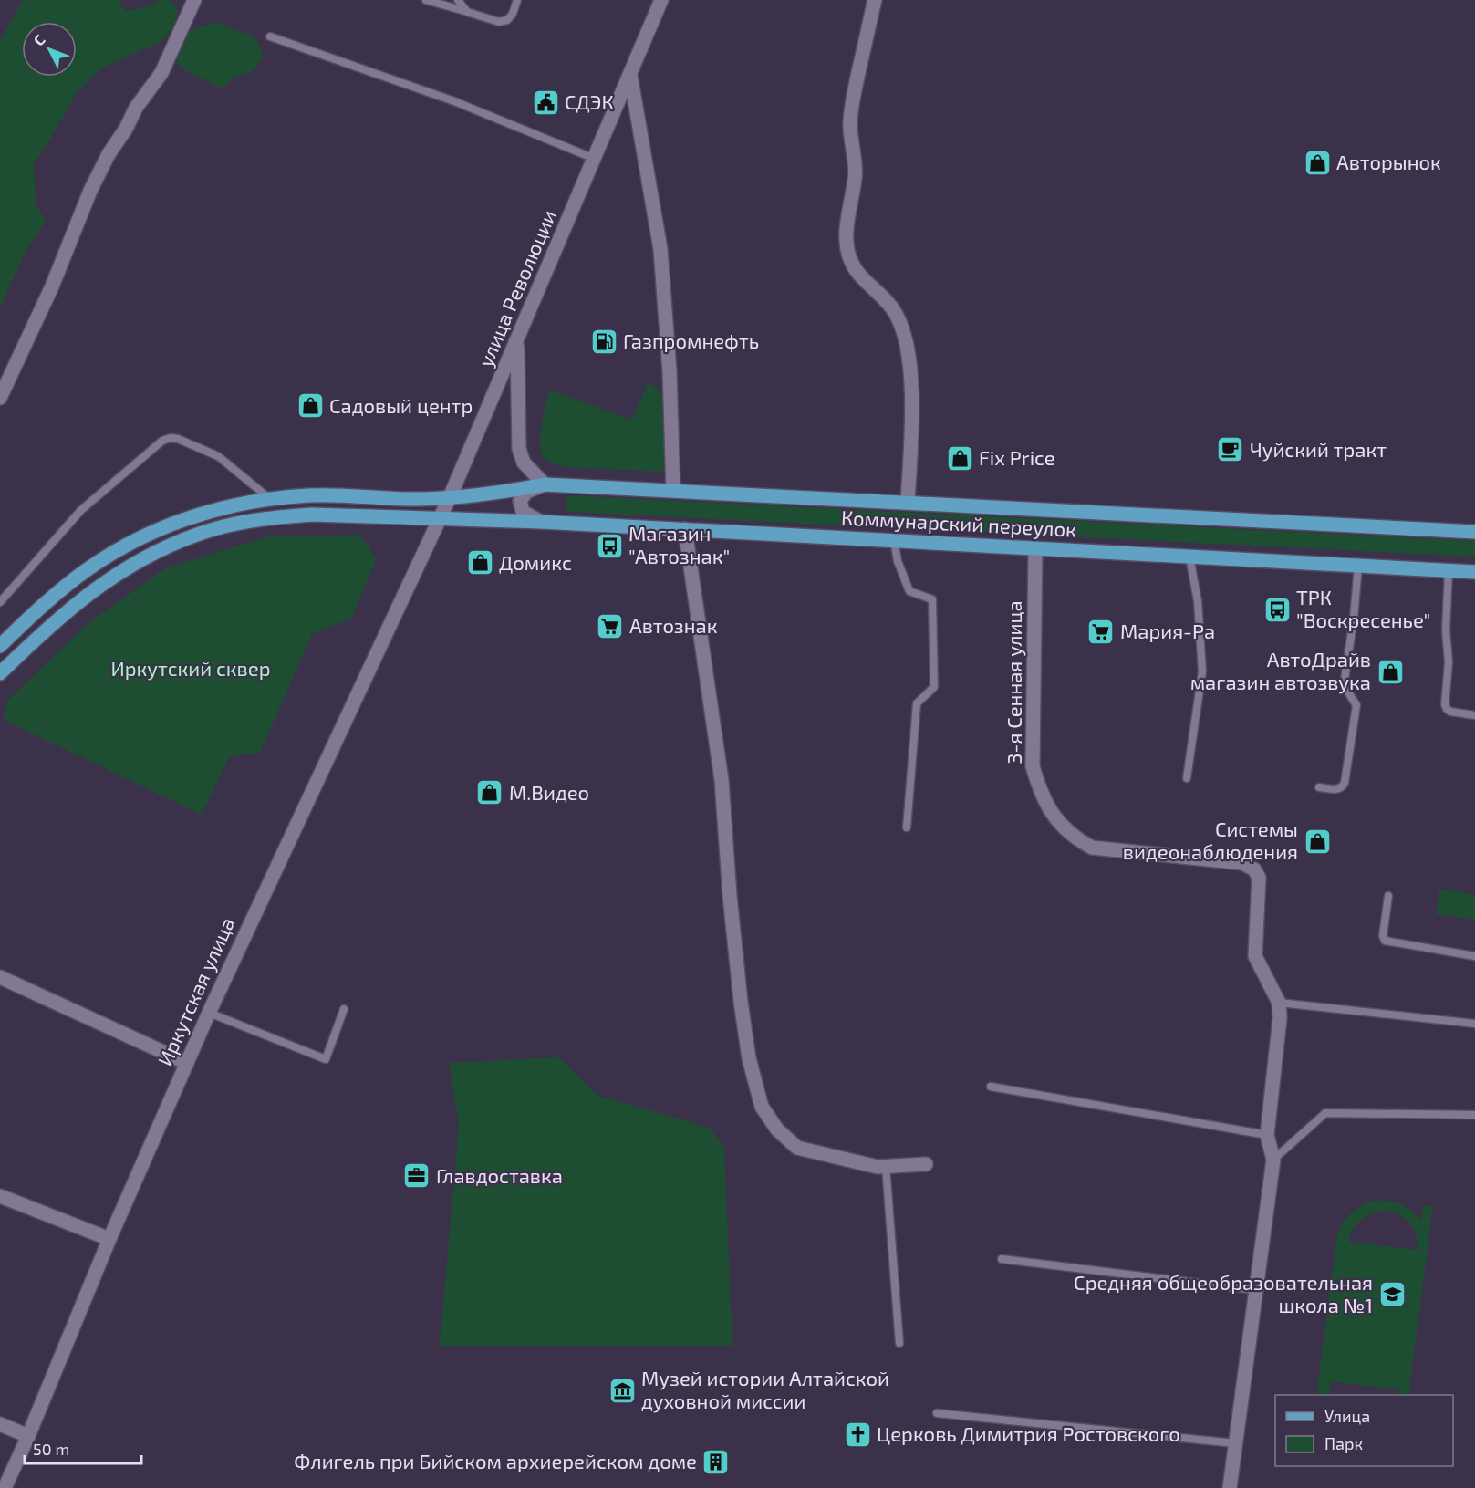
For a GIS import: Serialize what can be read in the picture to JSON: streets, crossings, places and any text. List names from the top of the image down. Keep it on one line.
{"streets":{"main road":["Коммунарский переулок"],"street":["улица Революции","3-я Сенная улица","Иркутская улица"]},"crossings":[["улица Революции","Коммунарский переулок"],["улица Революции","Иркутская улица"],["Коммунарский переулок","3-я Сенная улица"],["Коммунарский переулок","Иркутская улица"]],"parks":["Иркутский сквер"],"places":{"public building":["СДЭК"],"shop":["Авторынок","Садовый центр","Fix Price","Домикс","АвтоДрайв магазин автозвука","М.Видео","Системы видеонаблюдения"],"fuel station":["Газпромнефть"],"cafe":["Чуйский тракт"],"bus stop":["Магазин \"Автознак\"","ТРК \"Воскресенье\""],"supermarket":["Автознак","Мария-Ра"],"office":["Главдоставка"],"school or university":["Средняя общеобразовательная школа №1"],"museum":["Музей истории Алтайской духовной миссии"],"church":["Церковь Димитрия Ростовского"],"building":["Флигель при Бийском архиерейском доме"]},"legend":["Улица","Парк"],"scale_bar":"50 m","north":"top left"}
